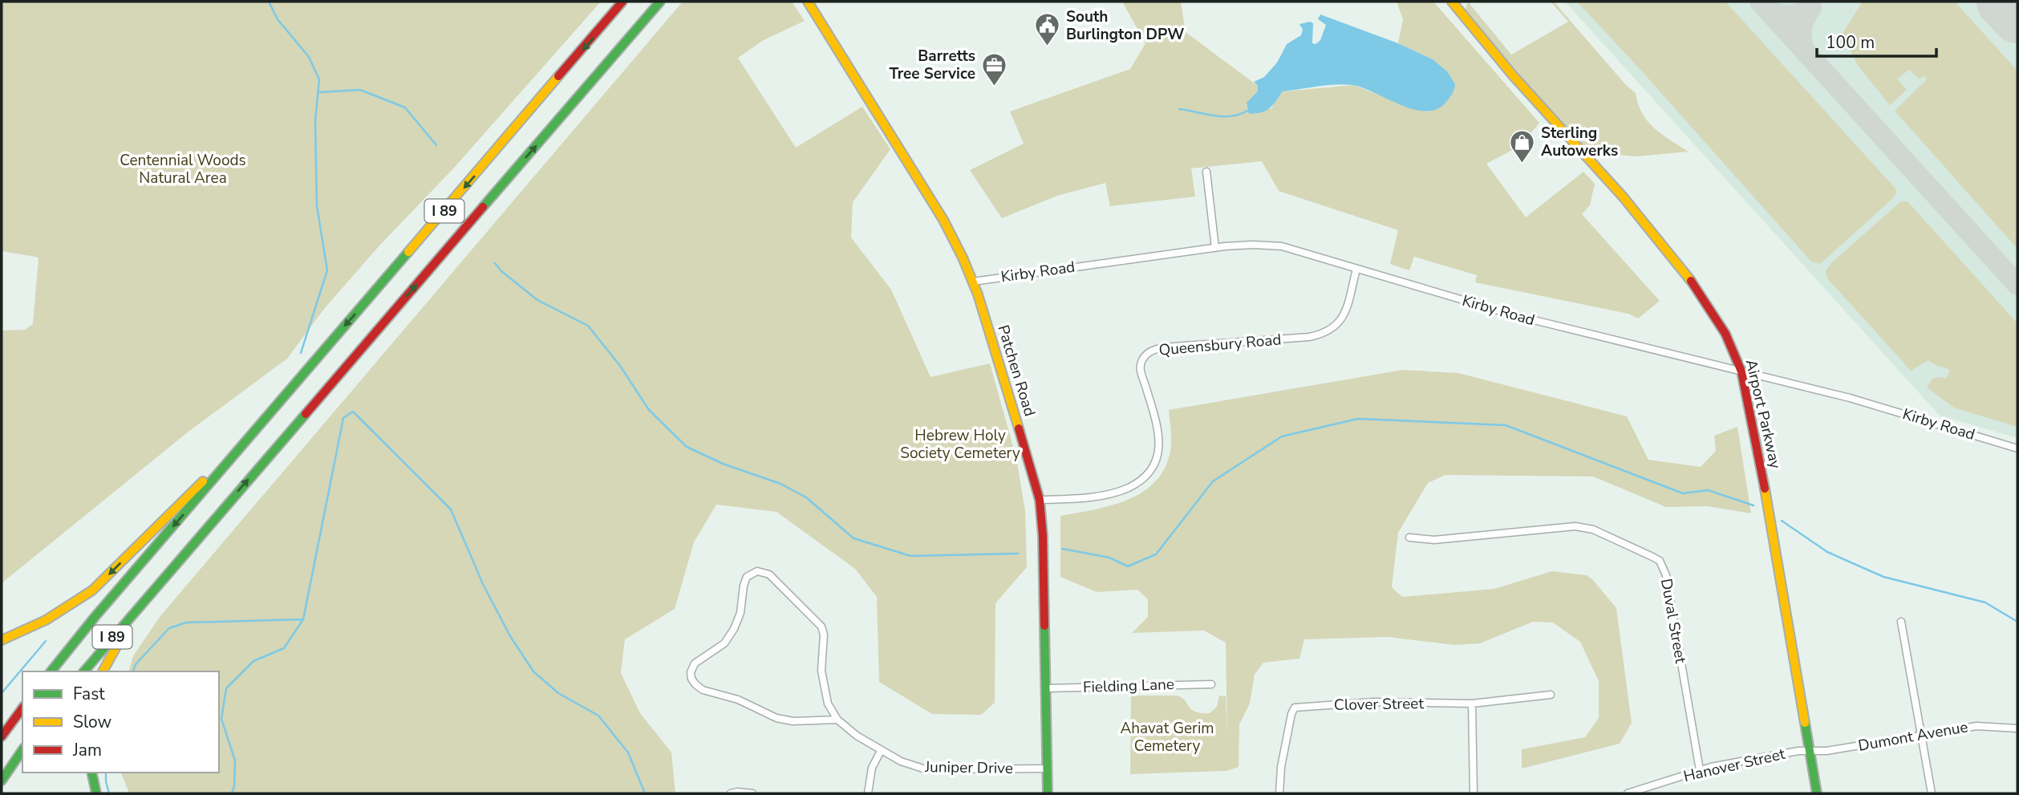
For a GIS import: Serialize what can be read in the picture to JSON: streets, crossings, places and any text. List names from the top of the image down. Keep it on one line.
{"streets":{"main road":["I 89","Patchen Road","Airport Parkway"],"street":["Kirby Road","Queensbury Road","Duval Street","Fielding Lane","Clover Street","Dumont Avenue","Hanover Street","Juniper Drive"]},"crossings":[["Kirby Road","Queensbury Road"],["Kirby Road","Patchen Road"],["Kirby Road","Airport Parkway"],["Queensbury Road","Patchen Road"],["Patchen Road","Fielding Lane"],["Patchen Road","Juniper Drive"],["Airport Parkway","Dumont Avenue"],["Airport Parkway","Hanover Street"],["Duval Street","Hanover Street"],["Dumont Avenue","Hanover Street"]],"parks":["Centennial Woods Natural Area","Hebrew Holy Society Cemetery","Ahavat Gerim Cemetery"],"places":{"public building":["South Burlington DPW"],"office":["Barretts Tree Service"],"shop":["Sterling Autowerks"]},"legend":["Fast","Slow","Jam"],"scale_bar":"100 m"}
